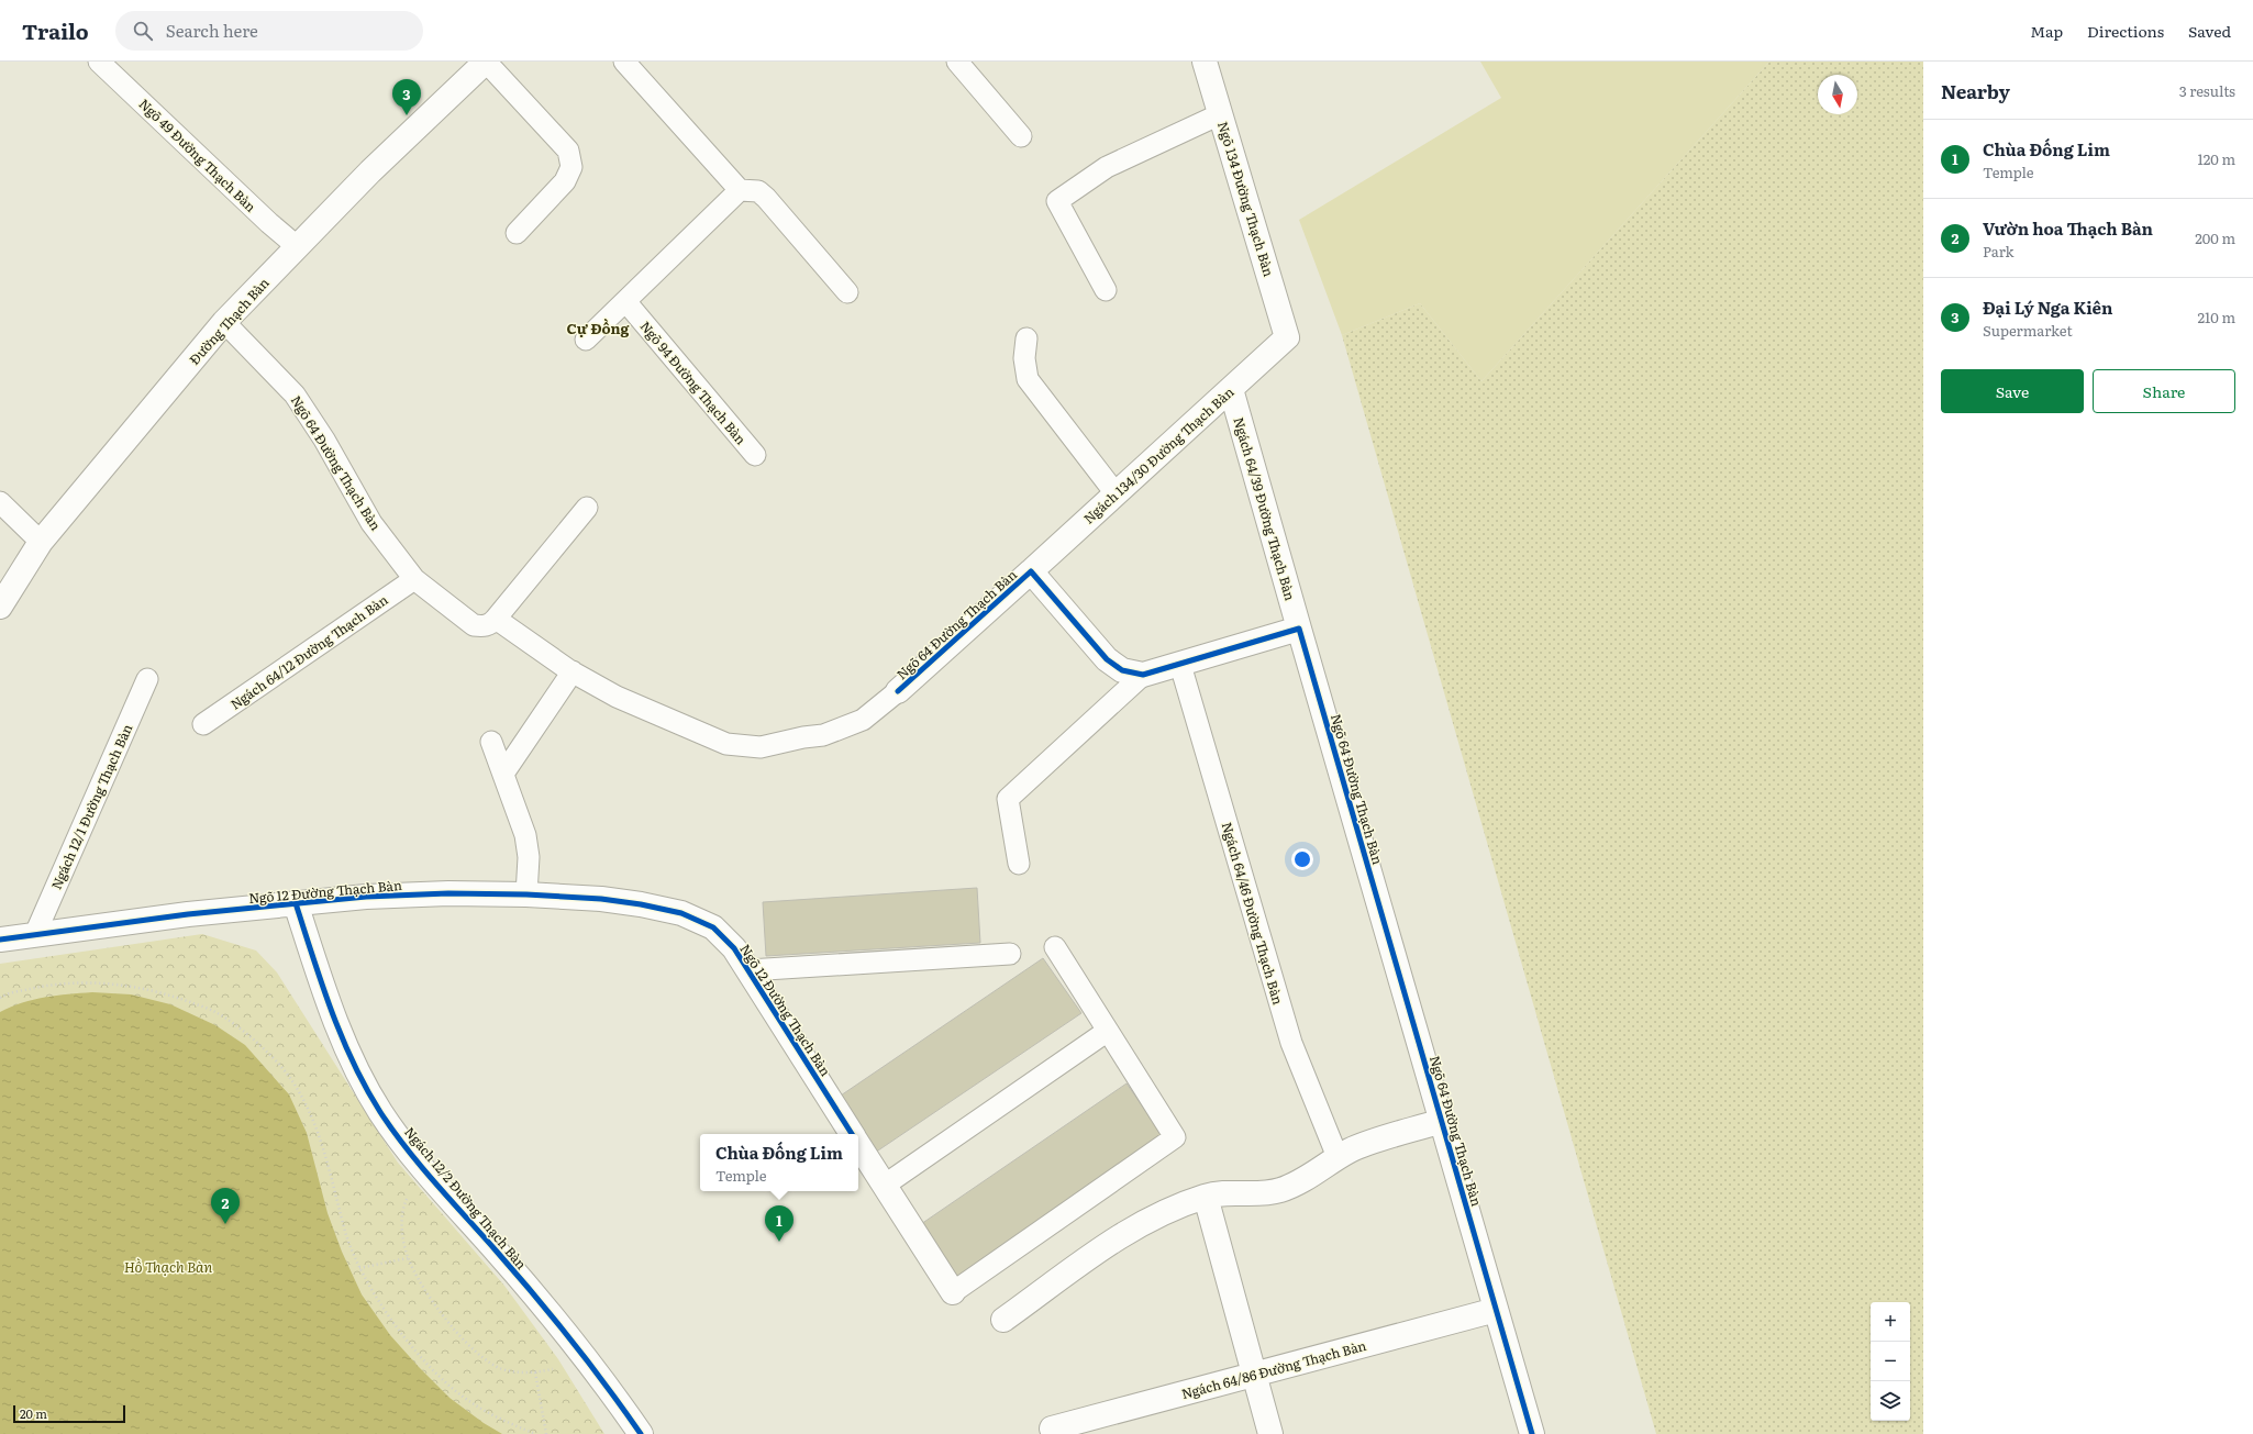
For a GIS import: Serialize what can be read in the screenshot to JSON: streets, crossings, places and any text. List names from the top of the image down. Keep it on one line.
{"streets":{"street":["Ngõ 134 Đường Thạch Bàn","Đường Thạch Bàn","Ngách 134/30 Đường Thạch Bàn","Ngõ 64 Đường Thạch Bàn","Ngách 64/39 Đường Thạch Bàn","Ngõ 12 Đường Thạch Bàn","Ngách 12/2 Đường Thạch Bàn","Ngách 64/86 Đường Thạch Bàn"],"lane":["Ngõ 49 Đường Thạch Bàn","Ngõ 94 Đường Thạch Bàn","Ngách 64/12 Đường Thạch Bàn","Ngách 12/1 Đường Thạch Bàn","Ngách 64/46 Đường Thạch Bàn"]},"crossings":[["Ngõ 49 Đường Thạch Bàn","Đường Thạch Bàn"],["Ngõ 134 Đường Thạch Bàn","Ngách 134/30 Đường Thạch Bàn"],["Đường Thạch Bàn","Ngõ 64 Đường Thạch Bàn"],["Ngách 134/30 Đường Thạch Bàn","Ngõ 64 Đường Thạch Bàn"],["Ngách 134/30 Đường Thạch Bàn","Ngách 64/39 Đường Thạch Bàn"],["Ngõ 64 Đường Thạch Bàn","Ngách 64/39 Đường Thạch Bàn"],["Ngõ 64 Đường Thạch Bàn","Ngách 64/12 Đường Thạch Bàn"],["Ngõ 64 Đường Thạch Bàn","Ngách 64/46 Đường Thạch Bàn"],["Ngõ 64 Đường Thạch Bàn","Ngách 64/86 Đường Thạch Bàn"],["Ngách 12/1 Đường Thạch Bàn","Ngõ 12 Đường Thạch Bàn"],["Ngõ 12 Đường Thạch Bàn","Ngách 12/2 Đường Thạch Bàn"]],"districts":["Cự Đồng"],"water":["Hồ Thạch Bàn"],"scale_bar":"20 m","north":"bottom","page":{"header":"Trailo","search":"Search here","nav":["Map","Directions","Saved"],"heading":["Nearby","3 results"],"pins":["3","2","1"],"list":[{"mark":"1","name":"Chùa Đống Lim","note":"Temple","value":"120 m"},{"mark":"2","name":"Vườn hoa Thạch Bàn","note":"Park","value":"200 m"},{"mark":"3","name":"Đại Lý Nga Kiên","note":"Supermarket","value":"210 m"}],"buttons":["Save","Share"],"popup":["Chùa Đống Lim","Temple"],"map_buttons":["+","−"],"scale":"20 m"}}
